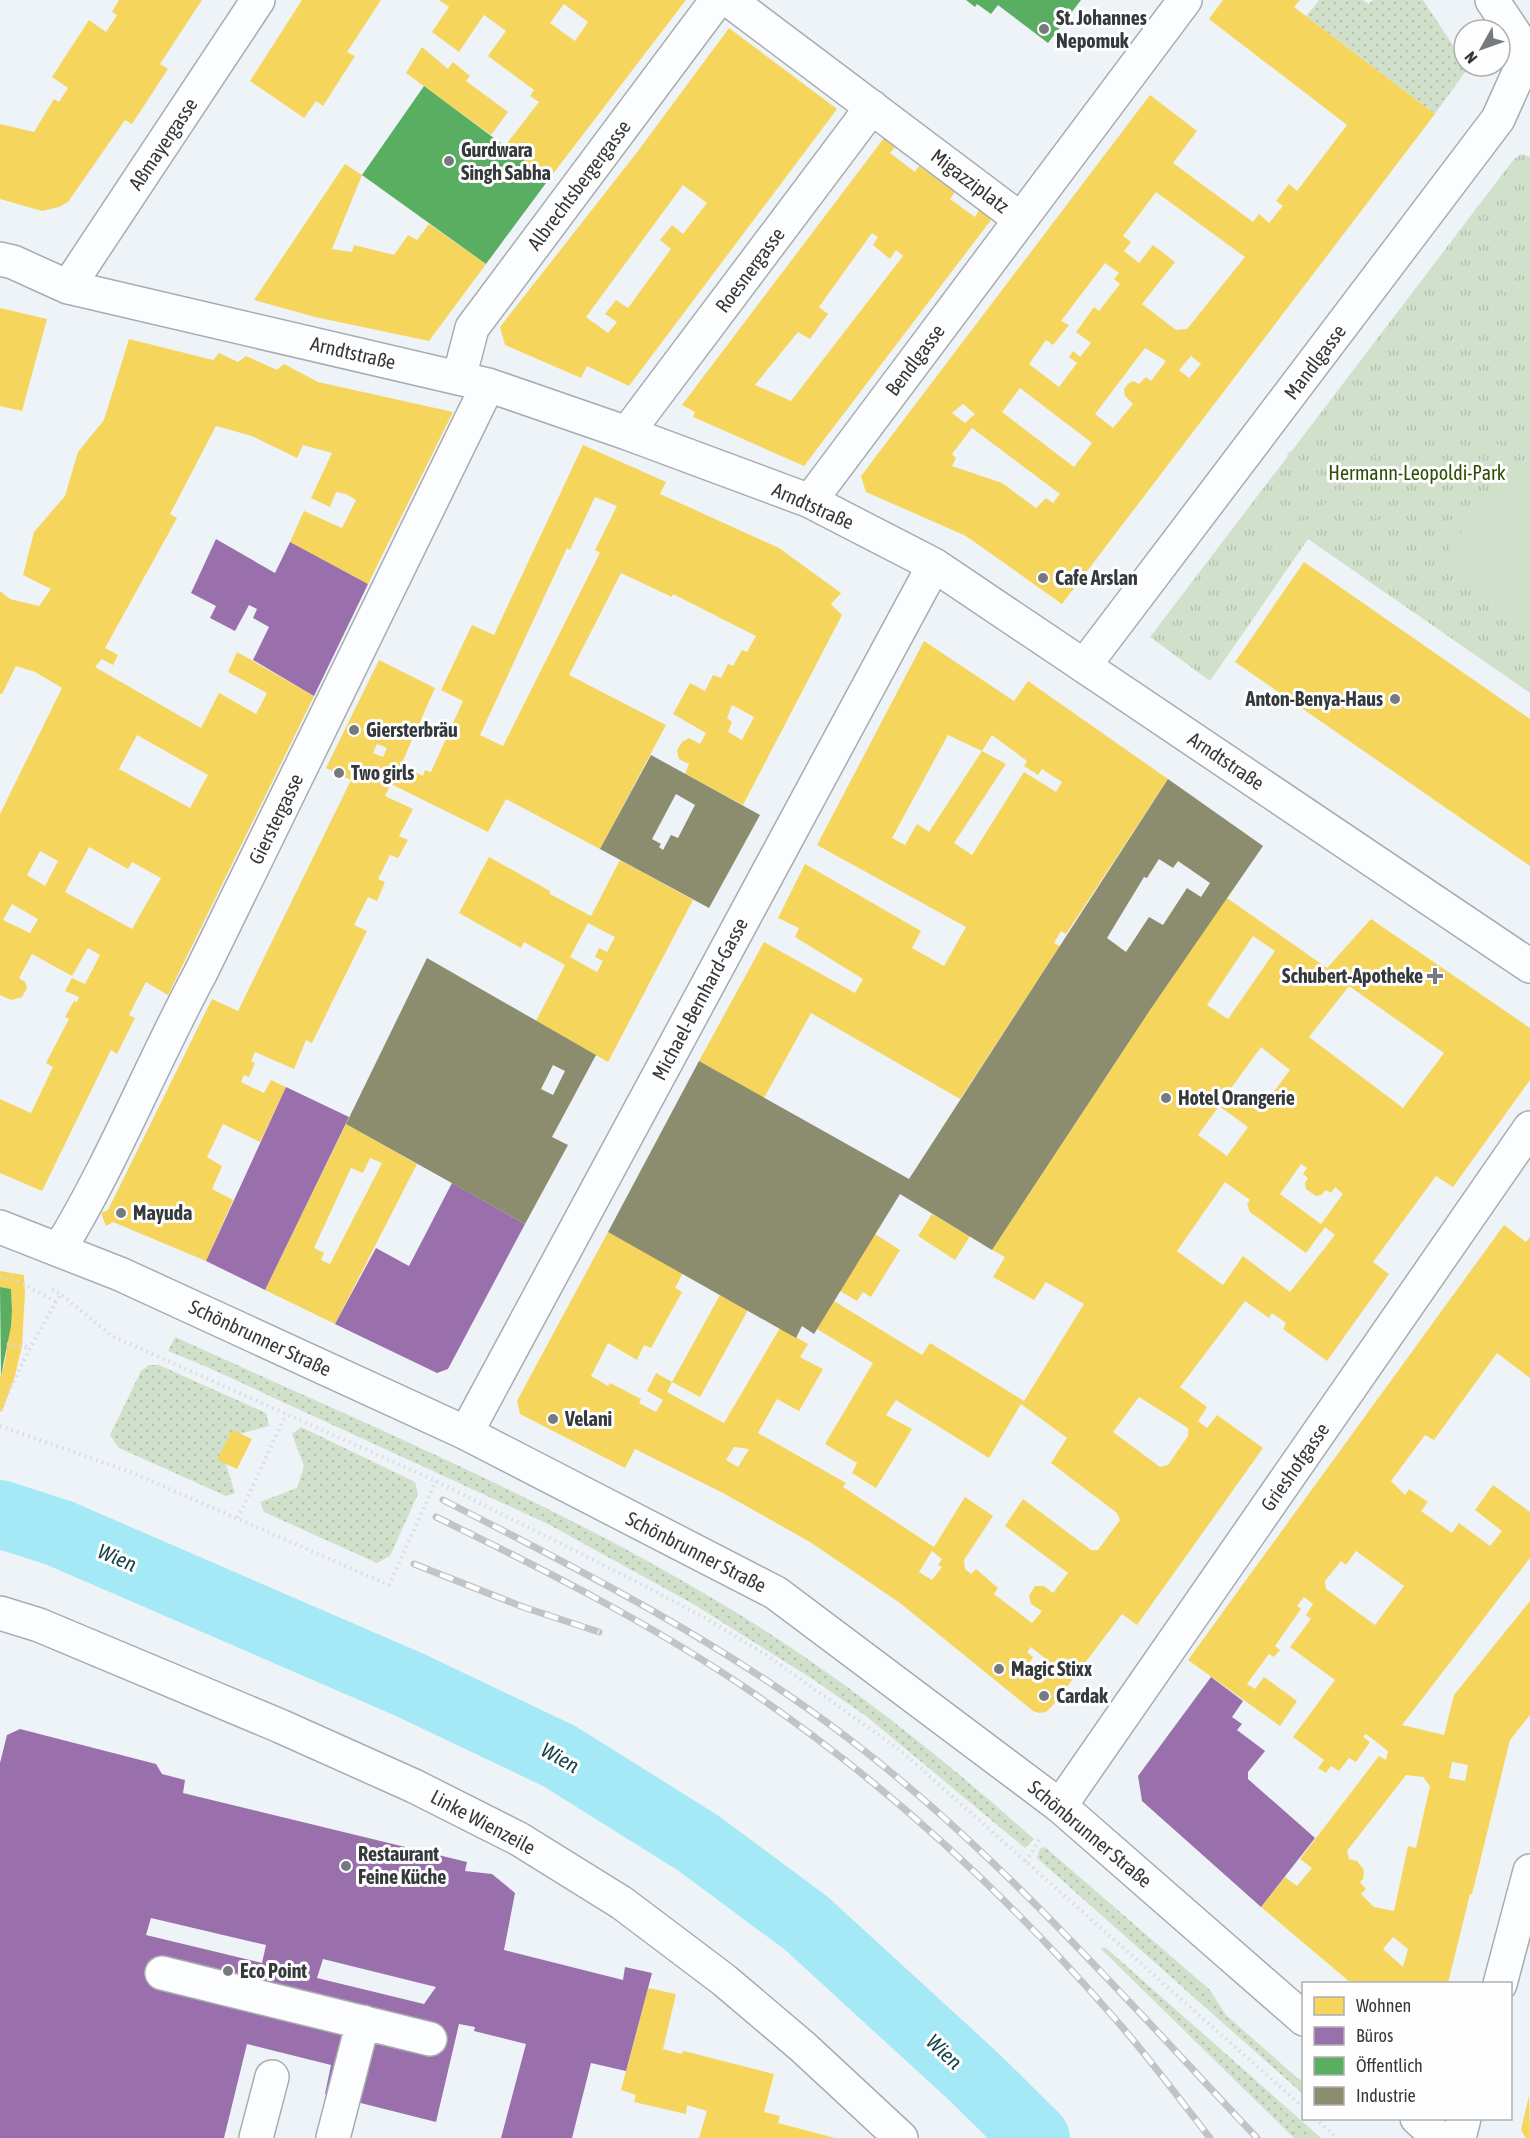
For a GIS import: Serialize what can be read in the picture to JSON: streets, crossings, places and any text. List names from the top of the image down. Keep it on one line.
{"streets":{"street":["Aßmayergasse","Migazziplatz","Albrechtsbergergasse","Roesnergasse","Arndtstraße","Bendlgasse","Mandlgasse","Gierstergasse","Michael-Bernhard-Gasse","Schönbrunner Straße","Grieshofgasse","Linke Wienzeile"]},"crossings":[["Aßmayergasse","Arndtstraße"],["Migazziplatz","Roesnergasse"],["Migazziplatz","Bendlgasse"],["Albrechtsbergergasse","Arndtstraße"],["Albrechtsbergergasse","Gierstergasse"],["Roesnergasse","Arndtstraße"],["Arndtstraße","Bendlgasse"],["Arndtstraße","Mandlgasse"],["Arndtstraße","Gierstergasse"],["Arndtstraße","Michael-Bernhard-Gasse"],["Gierstergasse","Schönbrunner Straße"],["Michael-Bernhard-Gasse","Schönbrunner Straße"],["Schönbrunner Straße","Grieshofgasse"]],"water":["Wien"],"parks":["Hermann-Leopoldi-Park"],"places":{"other":["St. Johannes Nepomuk","Gurdwara Singh Sabha","Cafe Arslan","Anton-Benya-Haus","Giersterbräu","Two girls","Hotel Orangerie","Mayuda","Velani","Magic Stixx","Cardak","Restaurant Feine Küche","Eco Point"],"health":["Schubert-Apotheke"]},"legend":["Wohnen","Büros","Öffentlich","Industrie"],"north":"bottom left"}
